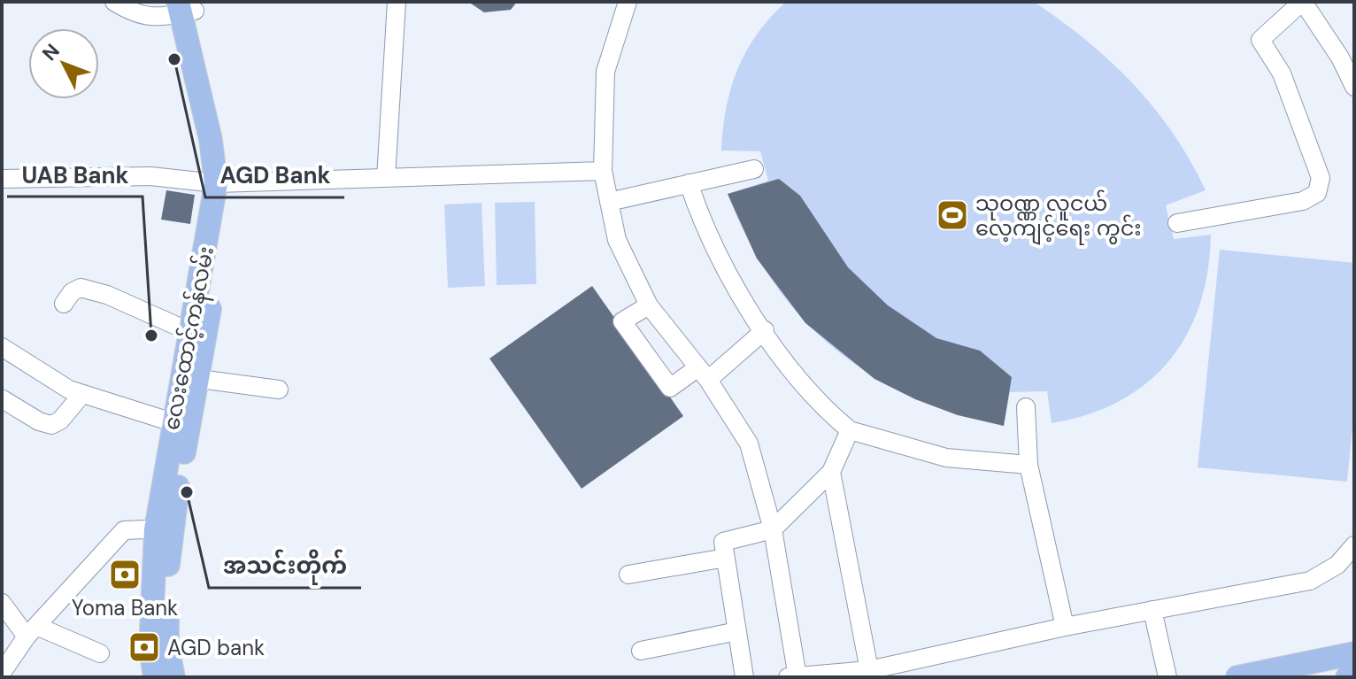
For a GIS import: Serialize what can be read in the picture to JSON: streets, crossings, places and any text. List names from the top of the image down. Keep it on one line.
{"streets":{"main road":["လေးထောင့်ကန်လမ်း"]},"places":{"other":["AGD Bank","UAB Bank","အသင်းတိုက်"],"sports":["သုဝဏ္ဏ လူငယ် လေ့ကျင့်ရေး ကွင်း"],"bank":["Yoma Bank","AGD bank"]},"north":"top left"}
